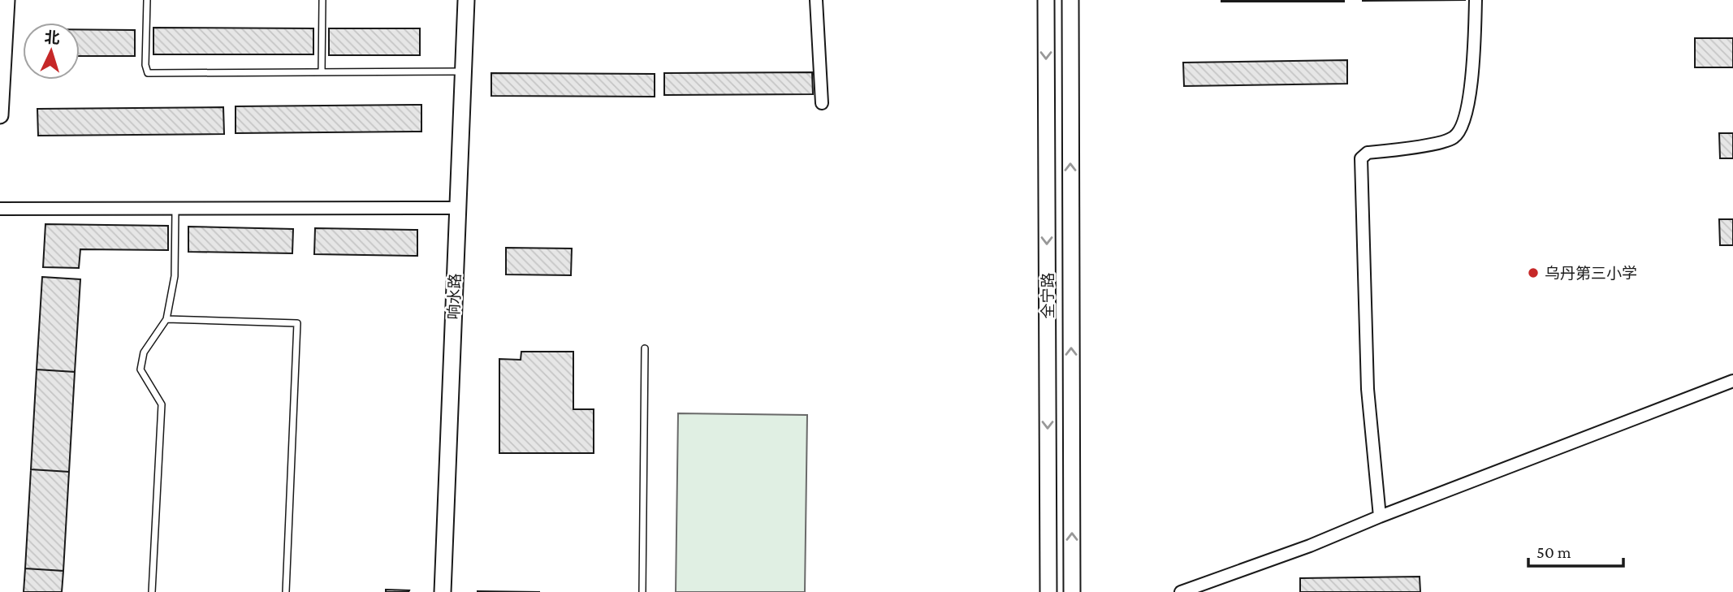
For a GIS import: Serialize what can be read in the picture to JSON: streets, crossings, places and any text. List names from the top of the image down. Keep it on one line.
{"streets":{"main road":["全宁路","响水路"]},"places":["乌丹第三小学"],"scale_bar":"50 m","north":"top"}
